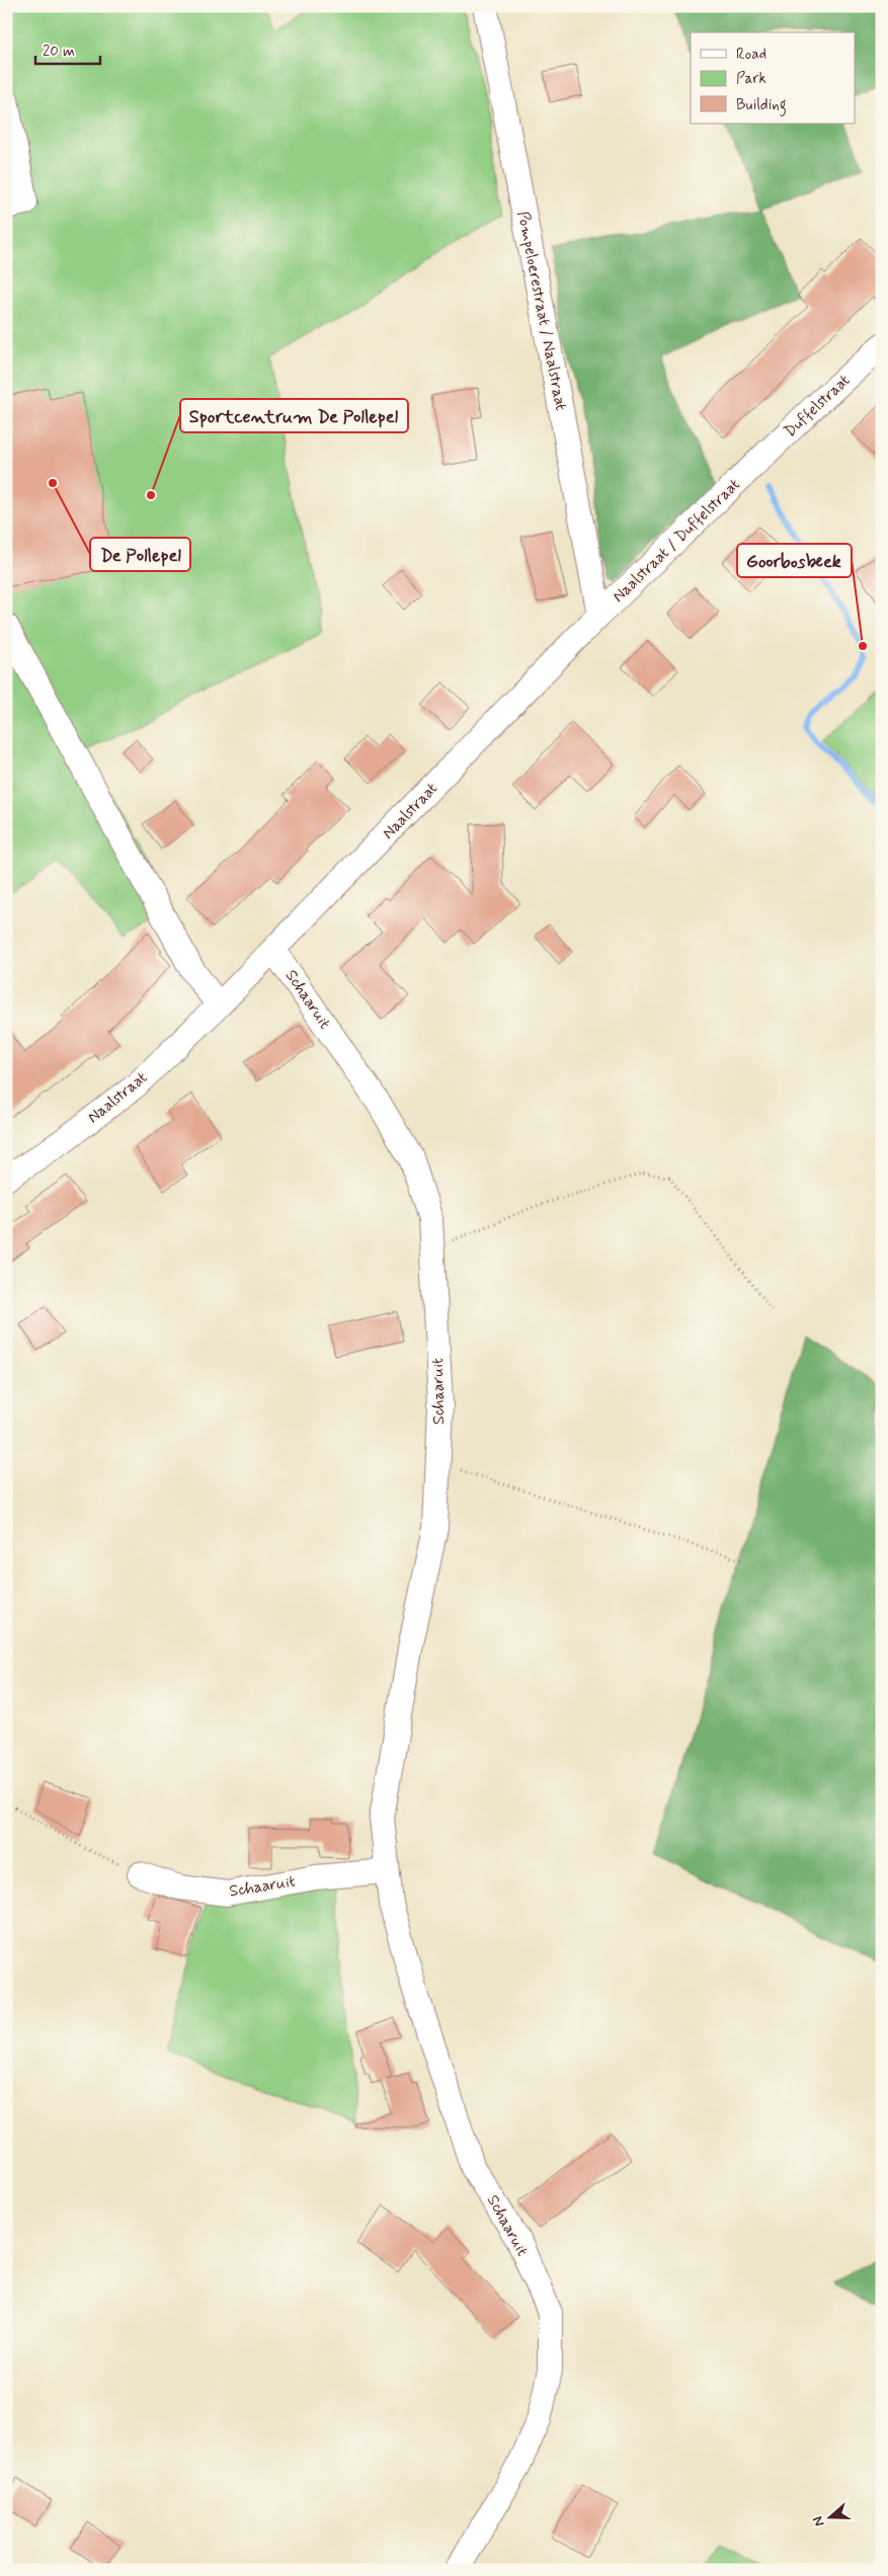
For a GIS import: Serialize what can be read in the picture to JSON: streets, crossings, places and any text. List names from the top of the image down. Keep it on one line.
{"streets":{"street":["Pompeloerestraat / Naalstraat","Duffelstraat","Naalstraat / Duffelstraat","Naalstraat","Schaaruit"]},"crossings":[["Pompeloerestraat / Naalstraat","Naalstraat / Duffelstraat"],["Pompeloerestraat / Naalstraat","Naalstraat"],["Duffelstraat","Naalstraat / Duffelstraat"],["Naalstraat / Duffelstraat","Naalstraat"],["Naalstraat","Schaaruit"]],"places":["De Pollepel","Sportcentrum De Pollepel","Goorbosbeek"],"legend":["Road","Park","Building"],"scale_bar":"20 m","north":"left"}
